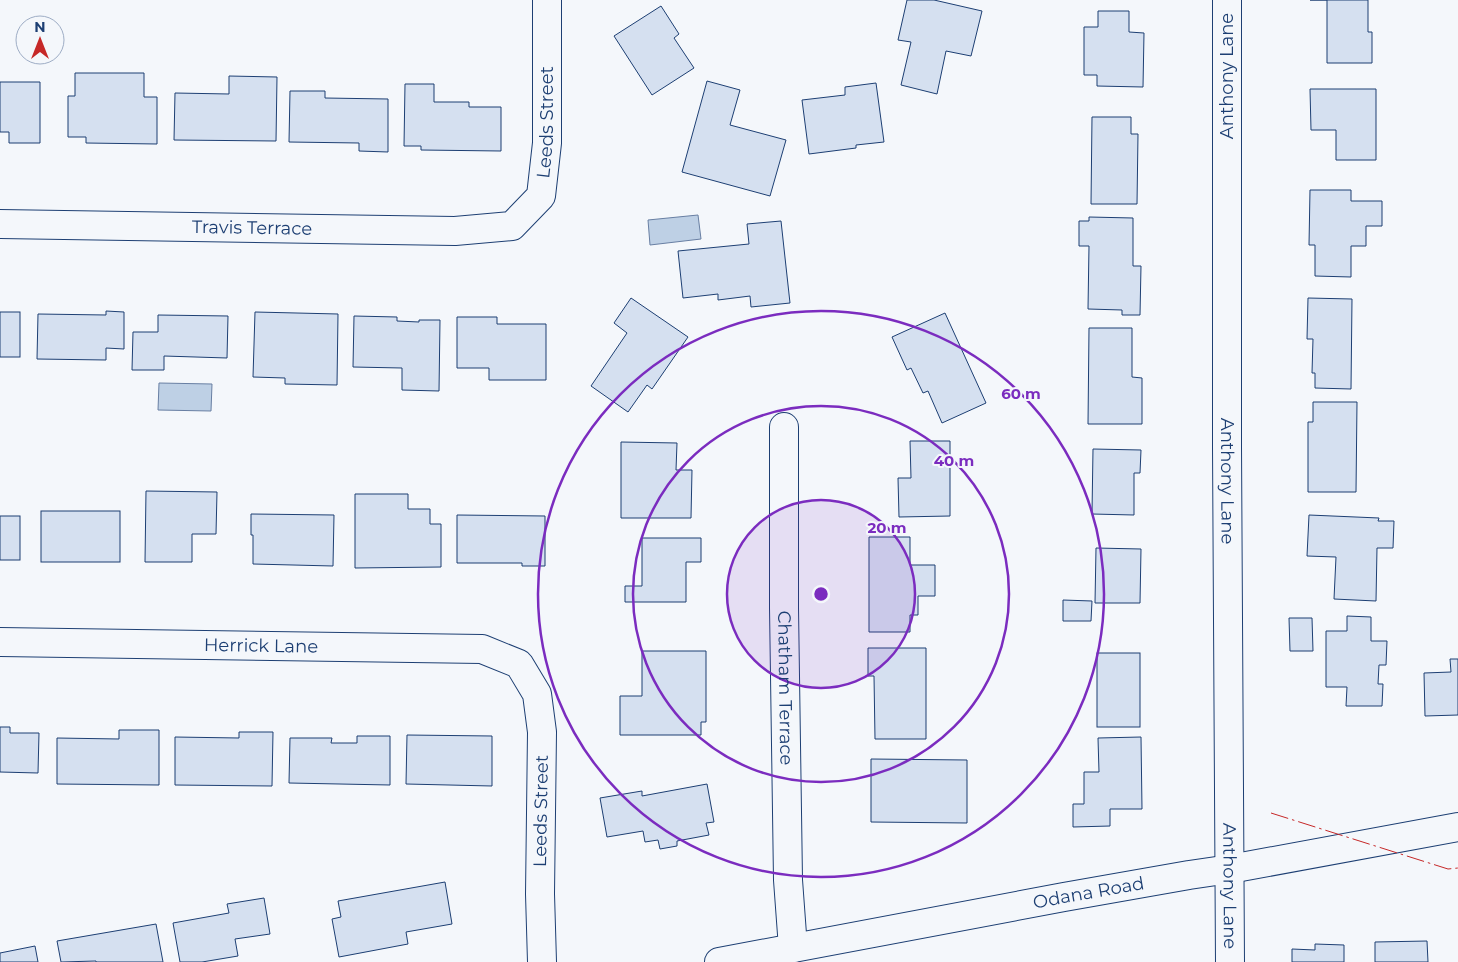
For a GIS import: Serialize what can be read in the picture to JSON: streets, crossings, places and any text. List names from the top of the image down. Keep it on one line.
{"streets":{"street":["Anthony Lane","Leeds Street","Travis Terrace","Herrick Lane","Chatham Terrace","Odana Road"]},"crossings":[["Anthony Lane","Odana Road"],["Leeds Street","Travis Terrace"],["Leeds Street","Herrick Lane"],["Chatham Terrace","Odana Road"]],"north":"top","rings":["60 m","40 m","20 m"]}
